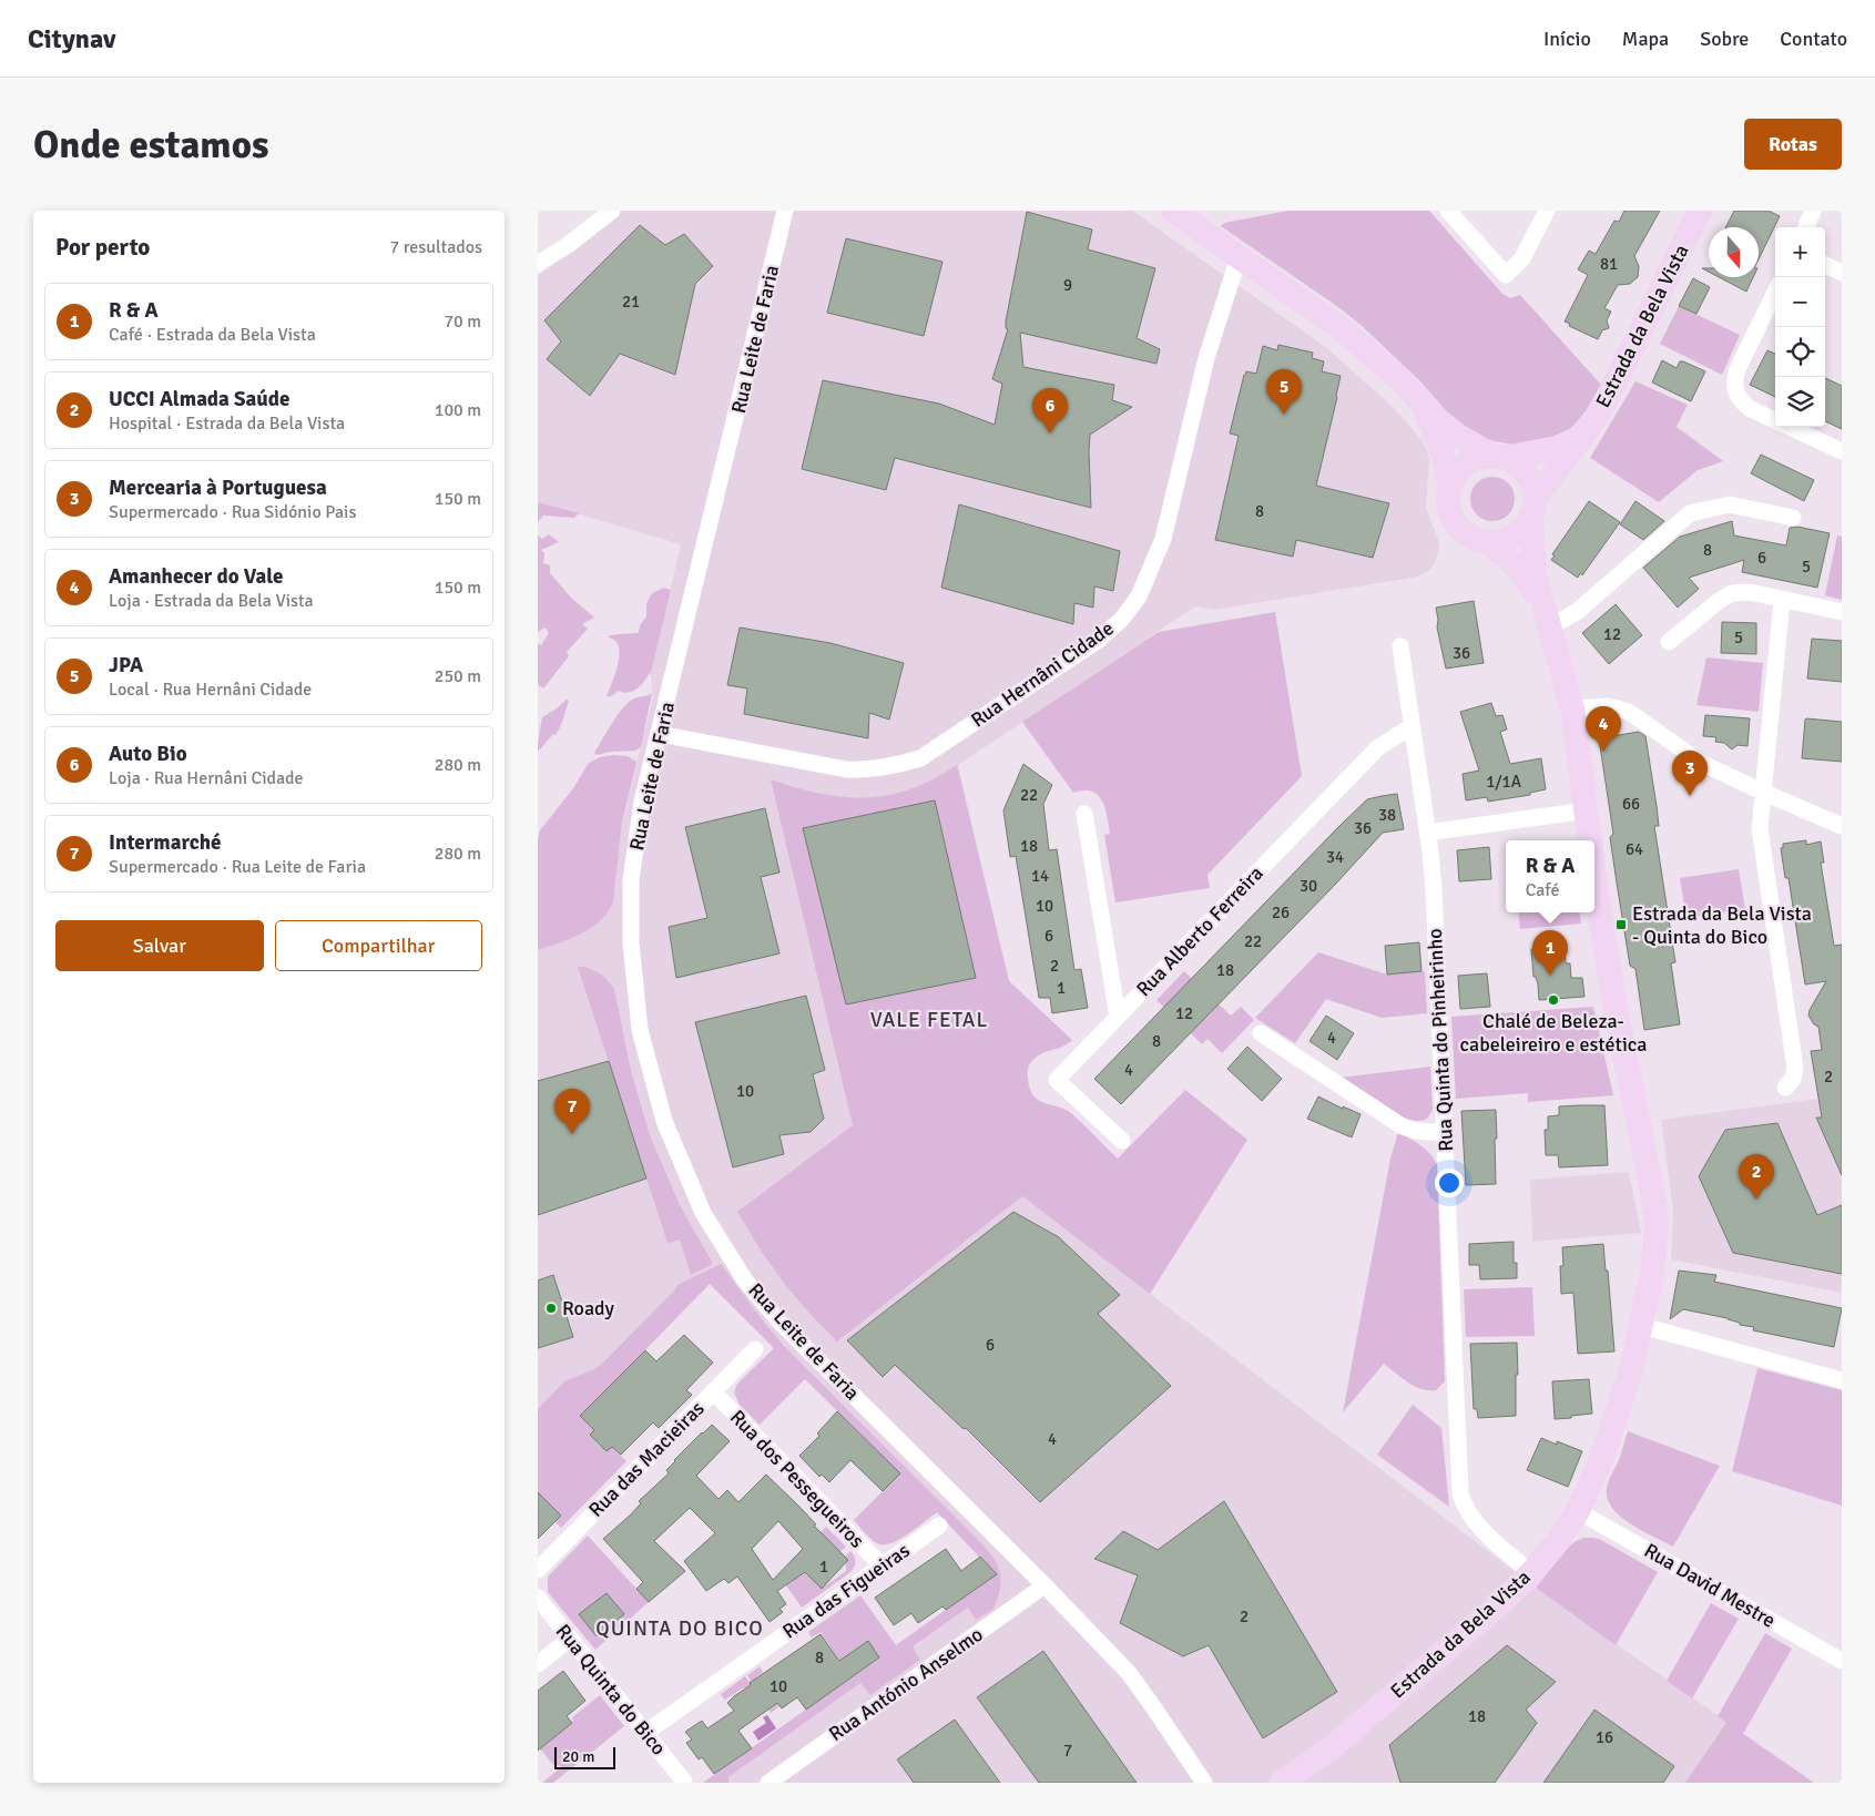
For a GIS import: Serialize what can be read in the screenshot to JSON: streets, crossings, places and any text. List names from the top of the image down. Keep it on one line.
{"streets":{"street":["Estrada da Bela Vista","Rua Leite de Faria","Rua Hernâni Cidade","Rua Alberto Ferreira","Rua Quinta do Pinheirinho","Rua das Macieiras","Rua dos Pessegueiros","Rua David Mestre","Rua das Figueiras","Rua António Anselmo","Rua Quinta do Bico"]},"crossings":[["Estrada da Bela Vista","Rua Quinta do Pinheirinho"],["Estrada da Bela Vista","Rua David Mestre"],["Rua Leite de Faria","Rua Hernâni Cidade"],["Rua Leite de Faria","Rua António Anselmo"],["Rua Alberto Ferreira","Rua Quinta do Pinheirinho"],["Rua das Macieiras","Rua dos Pessegueiros"],["Rua dos Pessegueiros","Rua das Figueiras"],["Rua das Figueiras","Rua Quinta do Bico"]],"districts":["VALE FETAL","QUINTA DO BICO"],"places":{"transit":["Estrada da Bela Vista - Quinta do Bico"],"other":["Chalé de Beleza- cabeleireiro e estética","Roady"]},"house_numbers":["81","9","21","8","8","6","5","12","5","36","1/1A","22","66","38","36","18","64","34","14","30","10","26","6","22","2","18","1","12","4","8","4","2","10","6","4","1","2","8","10","18","16","7"],"scale_bar":"20 m","north":"bottom","page":{"header":"Citynav","nav":["Início","Mapa","Sobre","Contato"],"buttons":["Rotas",["Salvar","Compartilhar"]],"title":"Onde estamos","heading":["Por perto","7 resultados"],"map_buttons":["+","−"],"list":[{"mark":"1","name":"R & A","note":"Café · Estrada da Bela Vista","value":"70 m"},{"mark":"2","name":"UCCI Almada Saúde","note":"Hospital · Estrada da Bela Vista","value":"100 m"},{"mark":"3","name":"Mercearia à Portuguesa","note":"Supermercado · Rua Sidónio Pais","value":"150 m"},{"mark":"4","name":"Amanhecer do Vale","note":"Loja · Estrada da Bela Vista","value":"150 m"},{"mark":"5","name":"JPA","note":"Local · Rua Hernâni Cidade","value":"250 m"},{"mark":"6","name":"Auto Bio","note":"Loja · Rua Hernâni Cidade","value":"280 m"},{"mark":"7","name":"Intermarché","note":"Supermercado · Rua Leite de Faria","value":"280 m"}],"pins":["5","6","4","3","1","7","2"],"popup":["R & A","Café"],"scale":"20 m"}}
